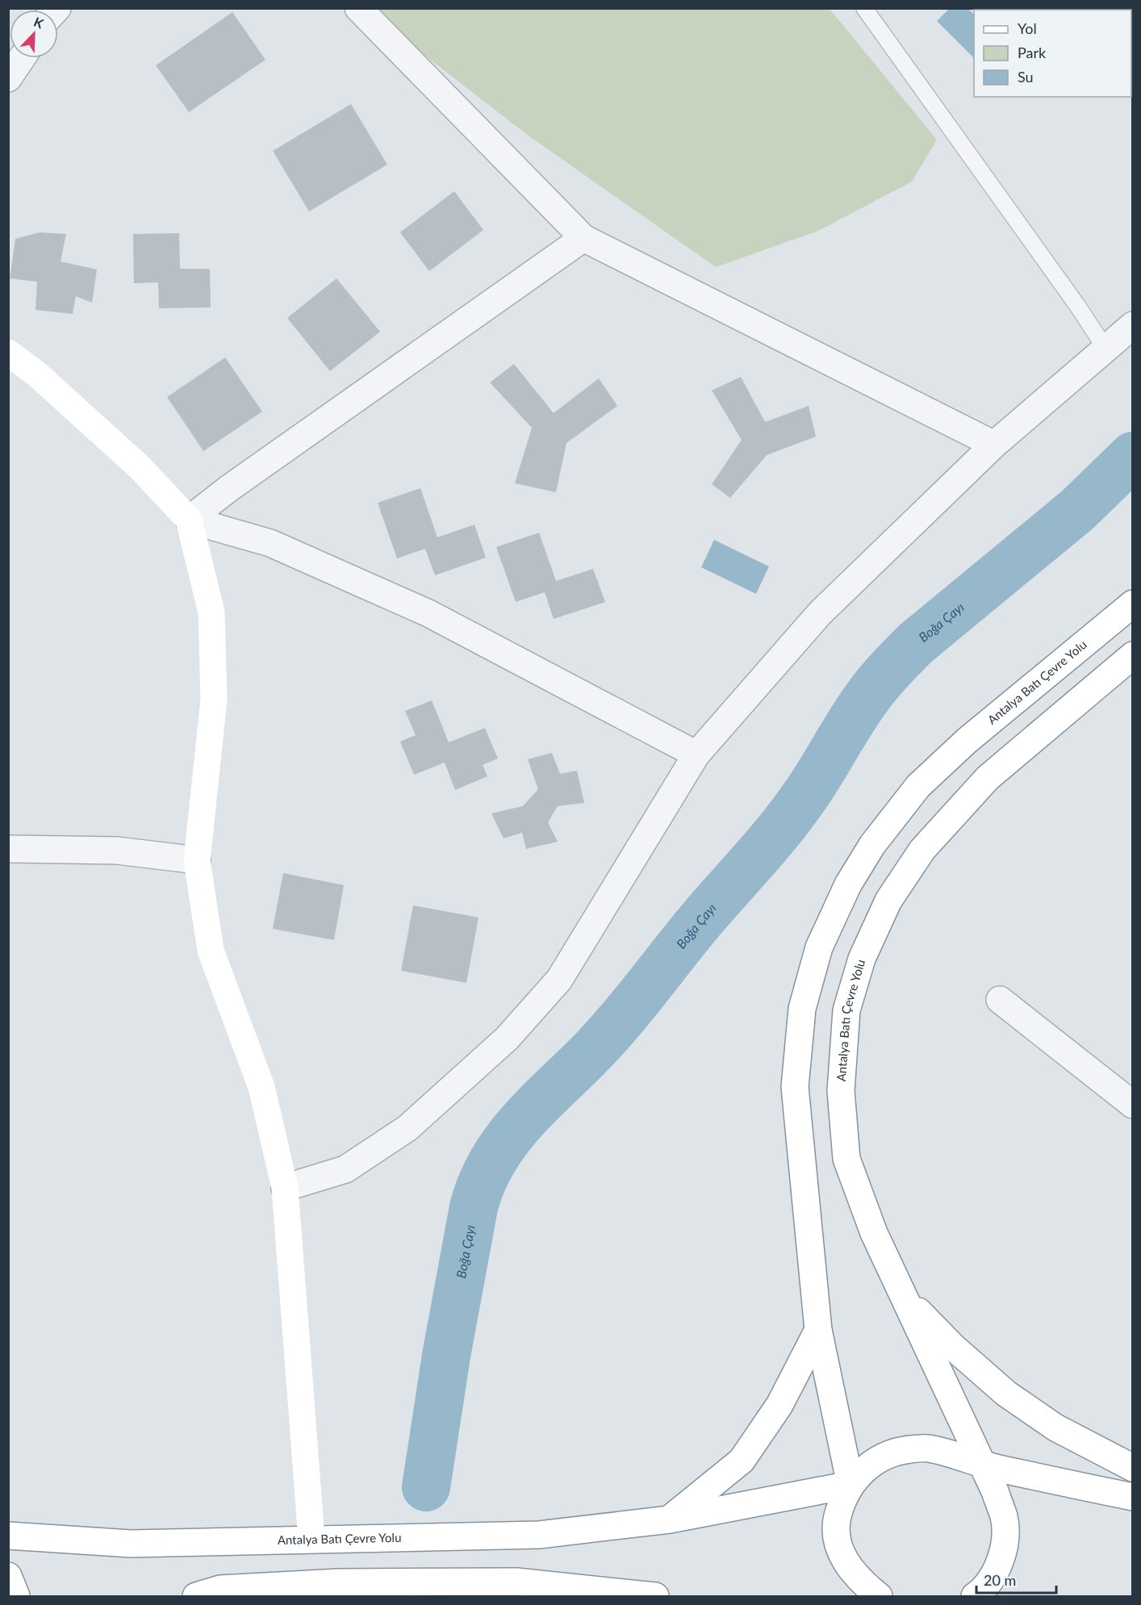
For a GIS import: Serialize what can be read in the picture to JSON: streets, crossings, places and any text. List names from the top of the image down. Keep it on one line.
{"streets":{"main road":["Antalya Batı Çevre Yolu"]},"water":["Boğa Çayı"],"legend":["Yol","Park","Su"],"scale_bar":"20 m","north":"top right"}
